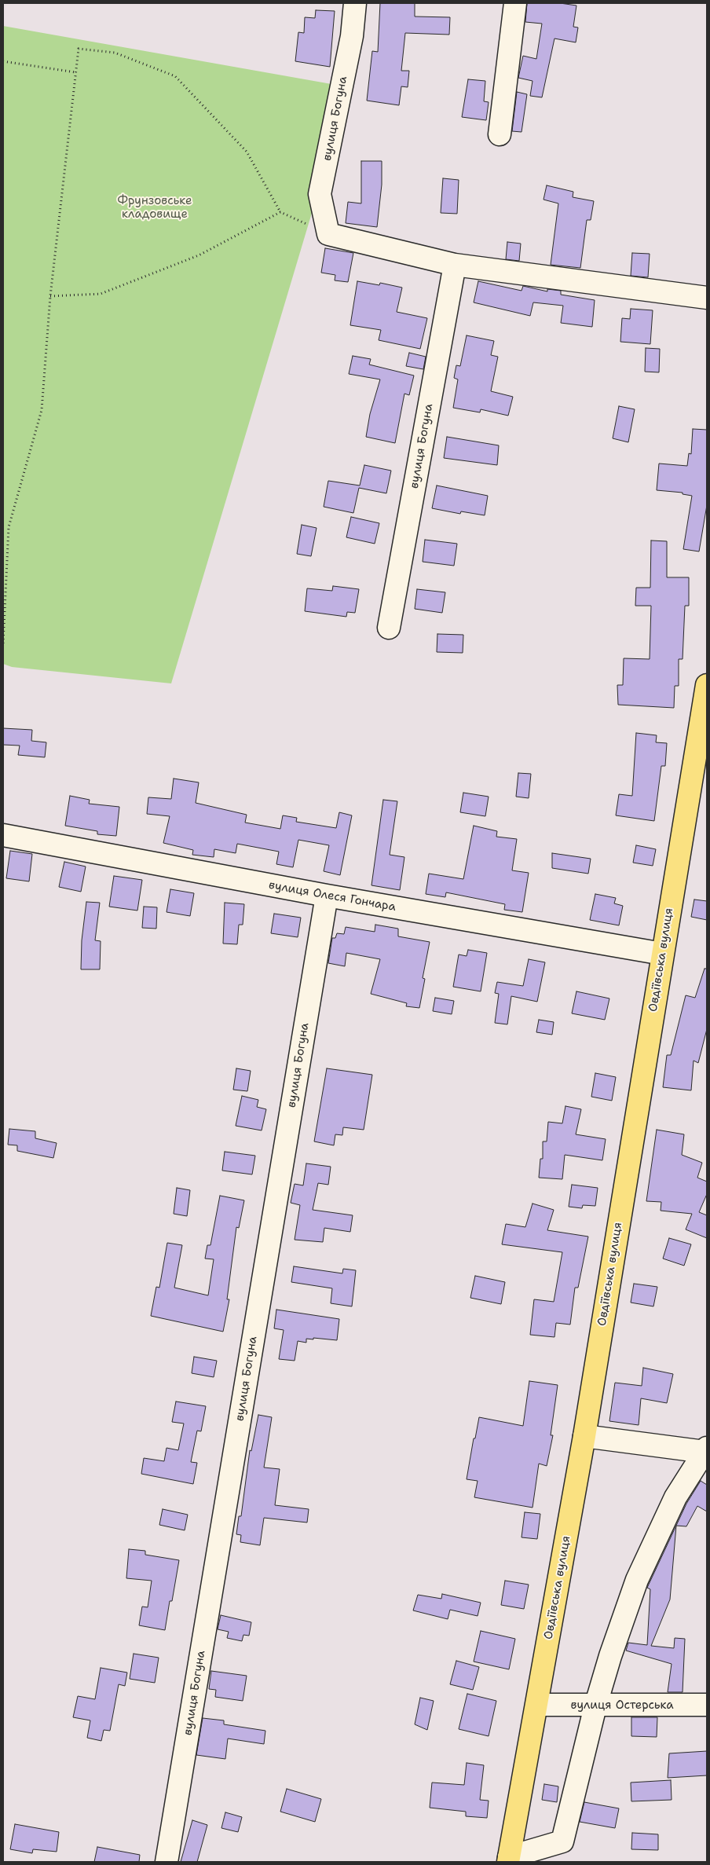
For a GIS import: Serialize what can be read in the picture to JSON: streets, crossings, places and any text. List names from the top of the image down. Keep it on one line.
{"streets":{"main road":["Овдіївська вулиця"],"street":["вулиця Богуна","вулиця Олеся Гончара","вулиця Остерська"]},"crossings":[["вулиця Богуна","вулиця Олеся Гончара"],["вулиця Олеся Гончара","Овдіївська вулиця"],["Овдіївська вулиця","вулиця Остерська"]],"parks":["Фрунзовське кладовище"]}
